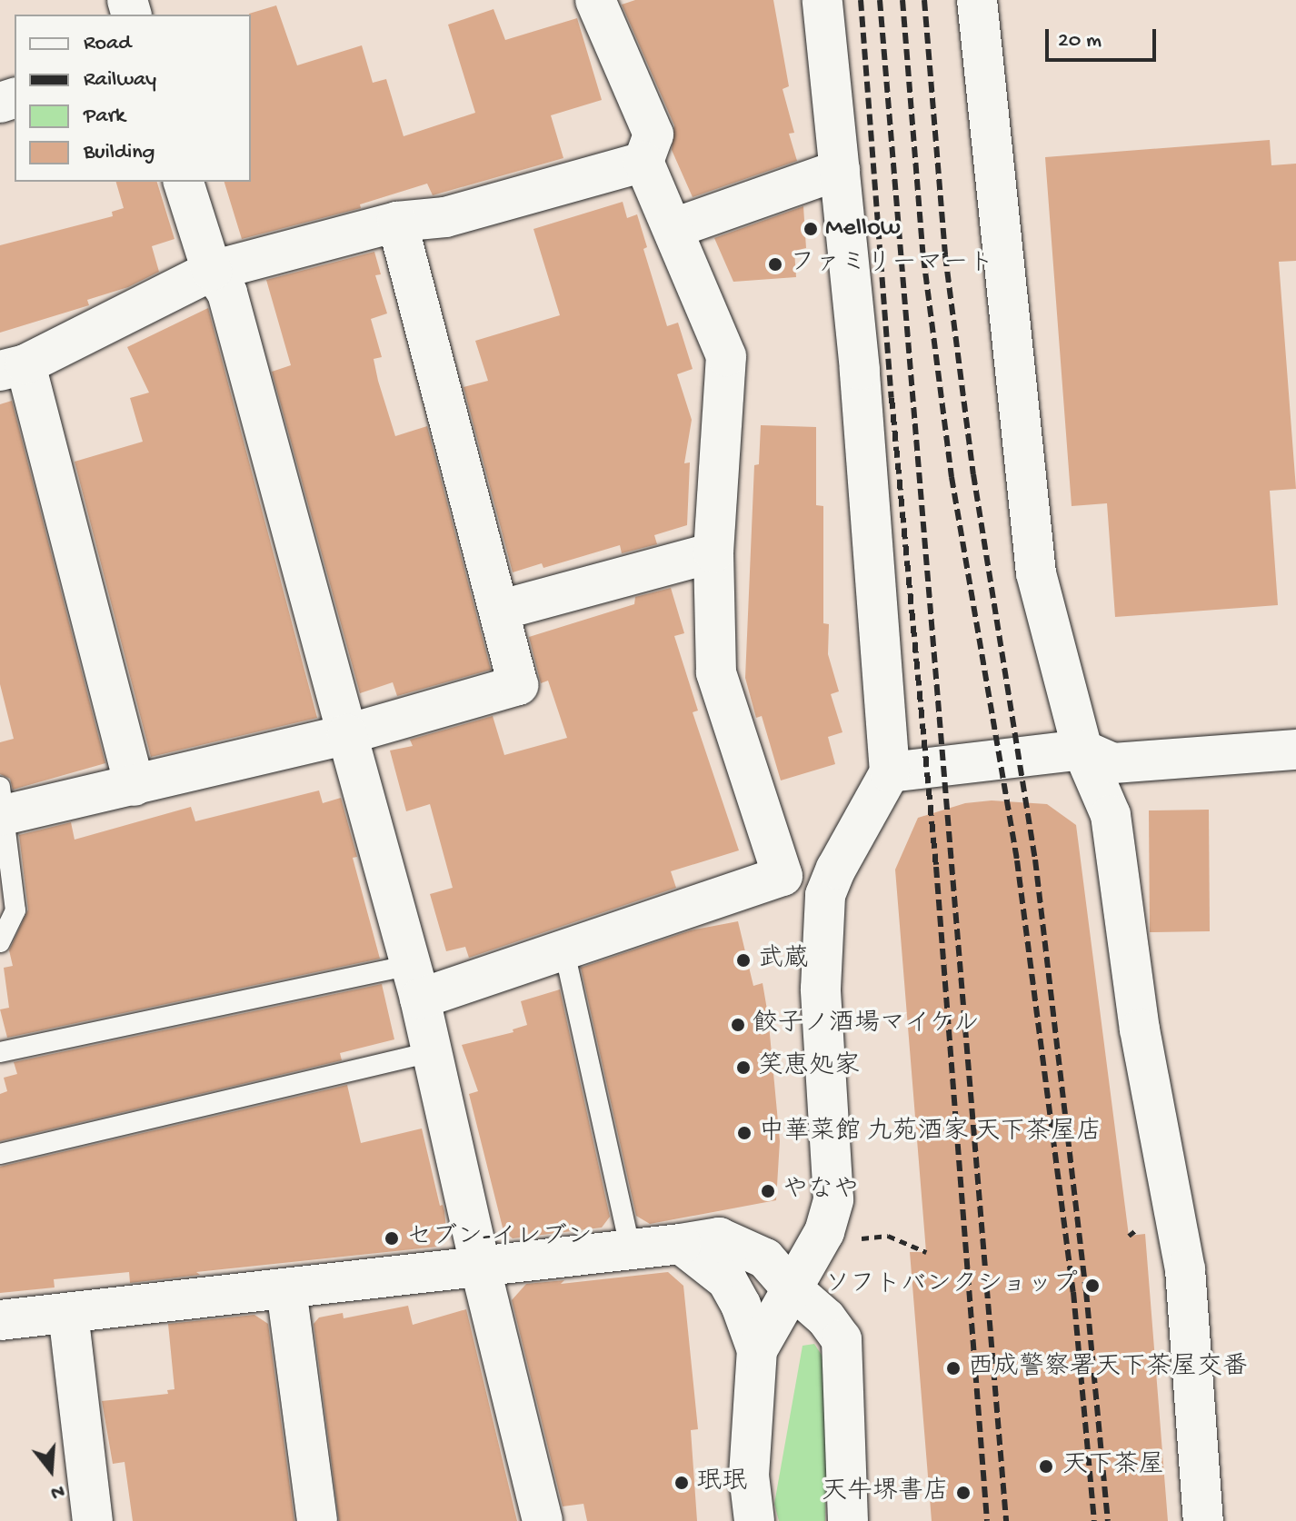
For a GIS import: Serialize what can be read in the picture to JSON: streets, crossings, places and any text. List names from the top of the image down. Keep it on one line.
{"places":["Mellow","ファミリーマート","武蔵","餃子ノ酒場マイケル","笑恵処家","中華菜館 九苑酒家 天下茶屋店","やなや","セブン-イレブン","ソフトバンクショップ","西成警察署天下茶屋交番","天下茶屋","珉珉","天牛堺書店"],"legend":["Road","Railway","Park","Building"],"scale_bar":"20 m","north":"bottom"}
